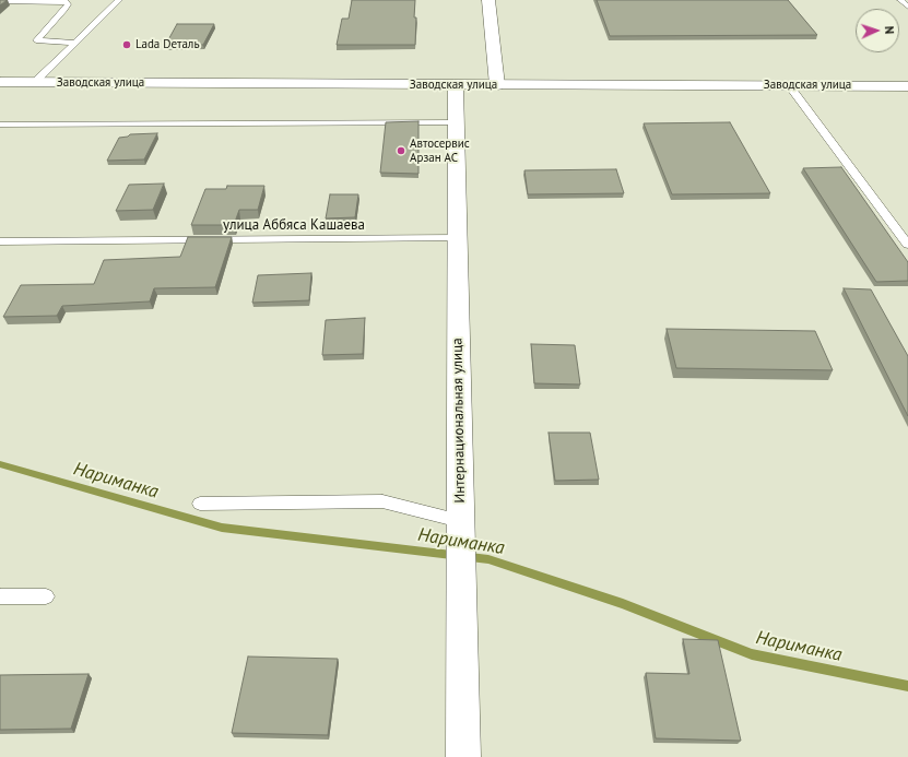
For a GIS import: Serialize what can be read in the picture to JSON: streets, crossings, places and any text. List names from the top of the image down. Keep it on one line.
{"streets":{"street":["Заводская улица","Интернациональная улица"],"lane":["улица Аббяса Кашаева"]},"crossings":[["Заводская улица","Интернациональная улица"],["улица Аббяса Кашаева","Интернациональная улица"]],"water":["Нариманка"],"places":["Lada Dеталь","Автосервис Арзан АС"],"north":"right"}
